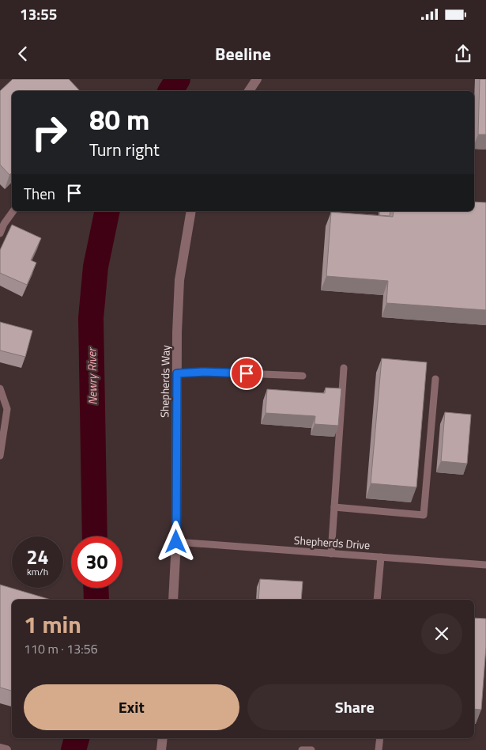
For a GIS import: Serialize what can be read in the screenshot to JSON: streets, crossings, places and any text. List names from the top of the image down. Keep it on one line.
{"streets":{"street":["Shepherds Way"],"lane":["Shepherds Drive"]},"crossings":[["Shepherds Way","Shepherds Drive"]],"water":["Newry River"],"page":{"status":"13:55","header":"Beeline","turn":["80 m","Turn right"],"then":"Then","speed":"24 km/h","limit":"30","heading":["1 min","110 m · 13:56"],"buttons":["Exit","Share"]}}
